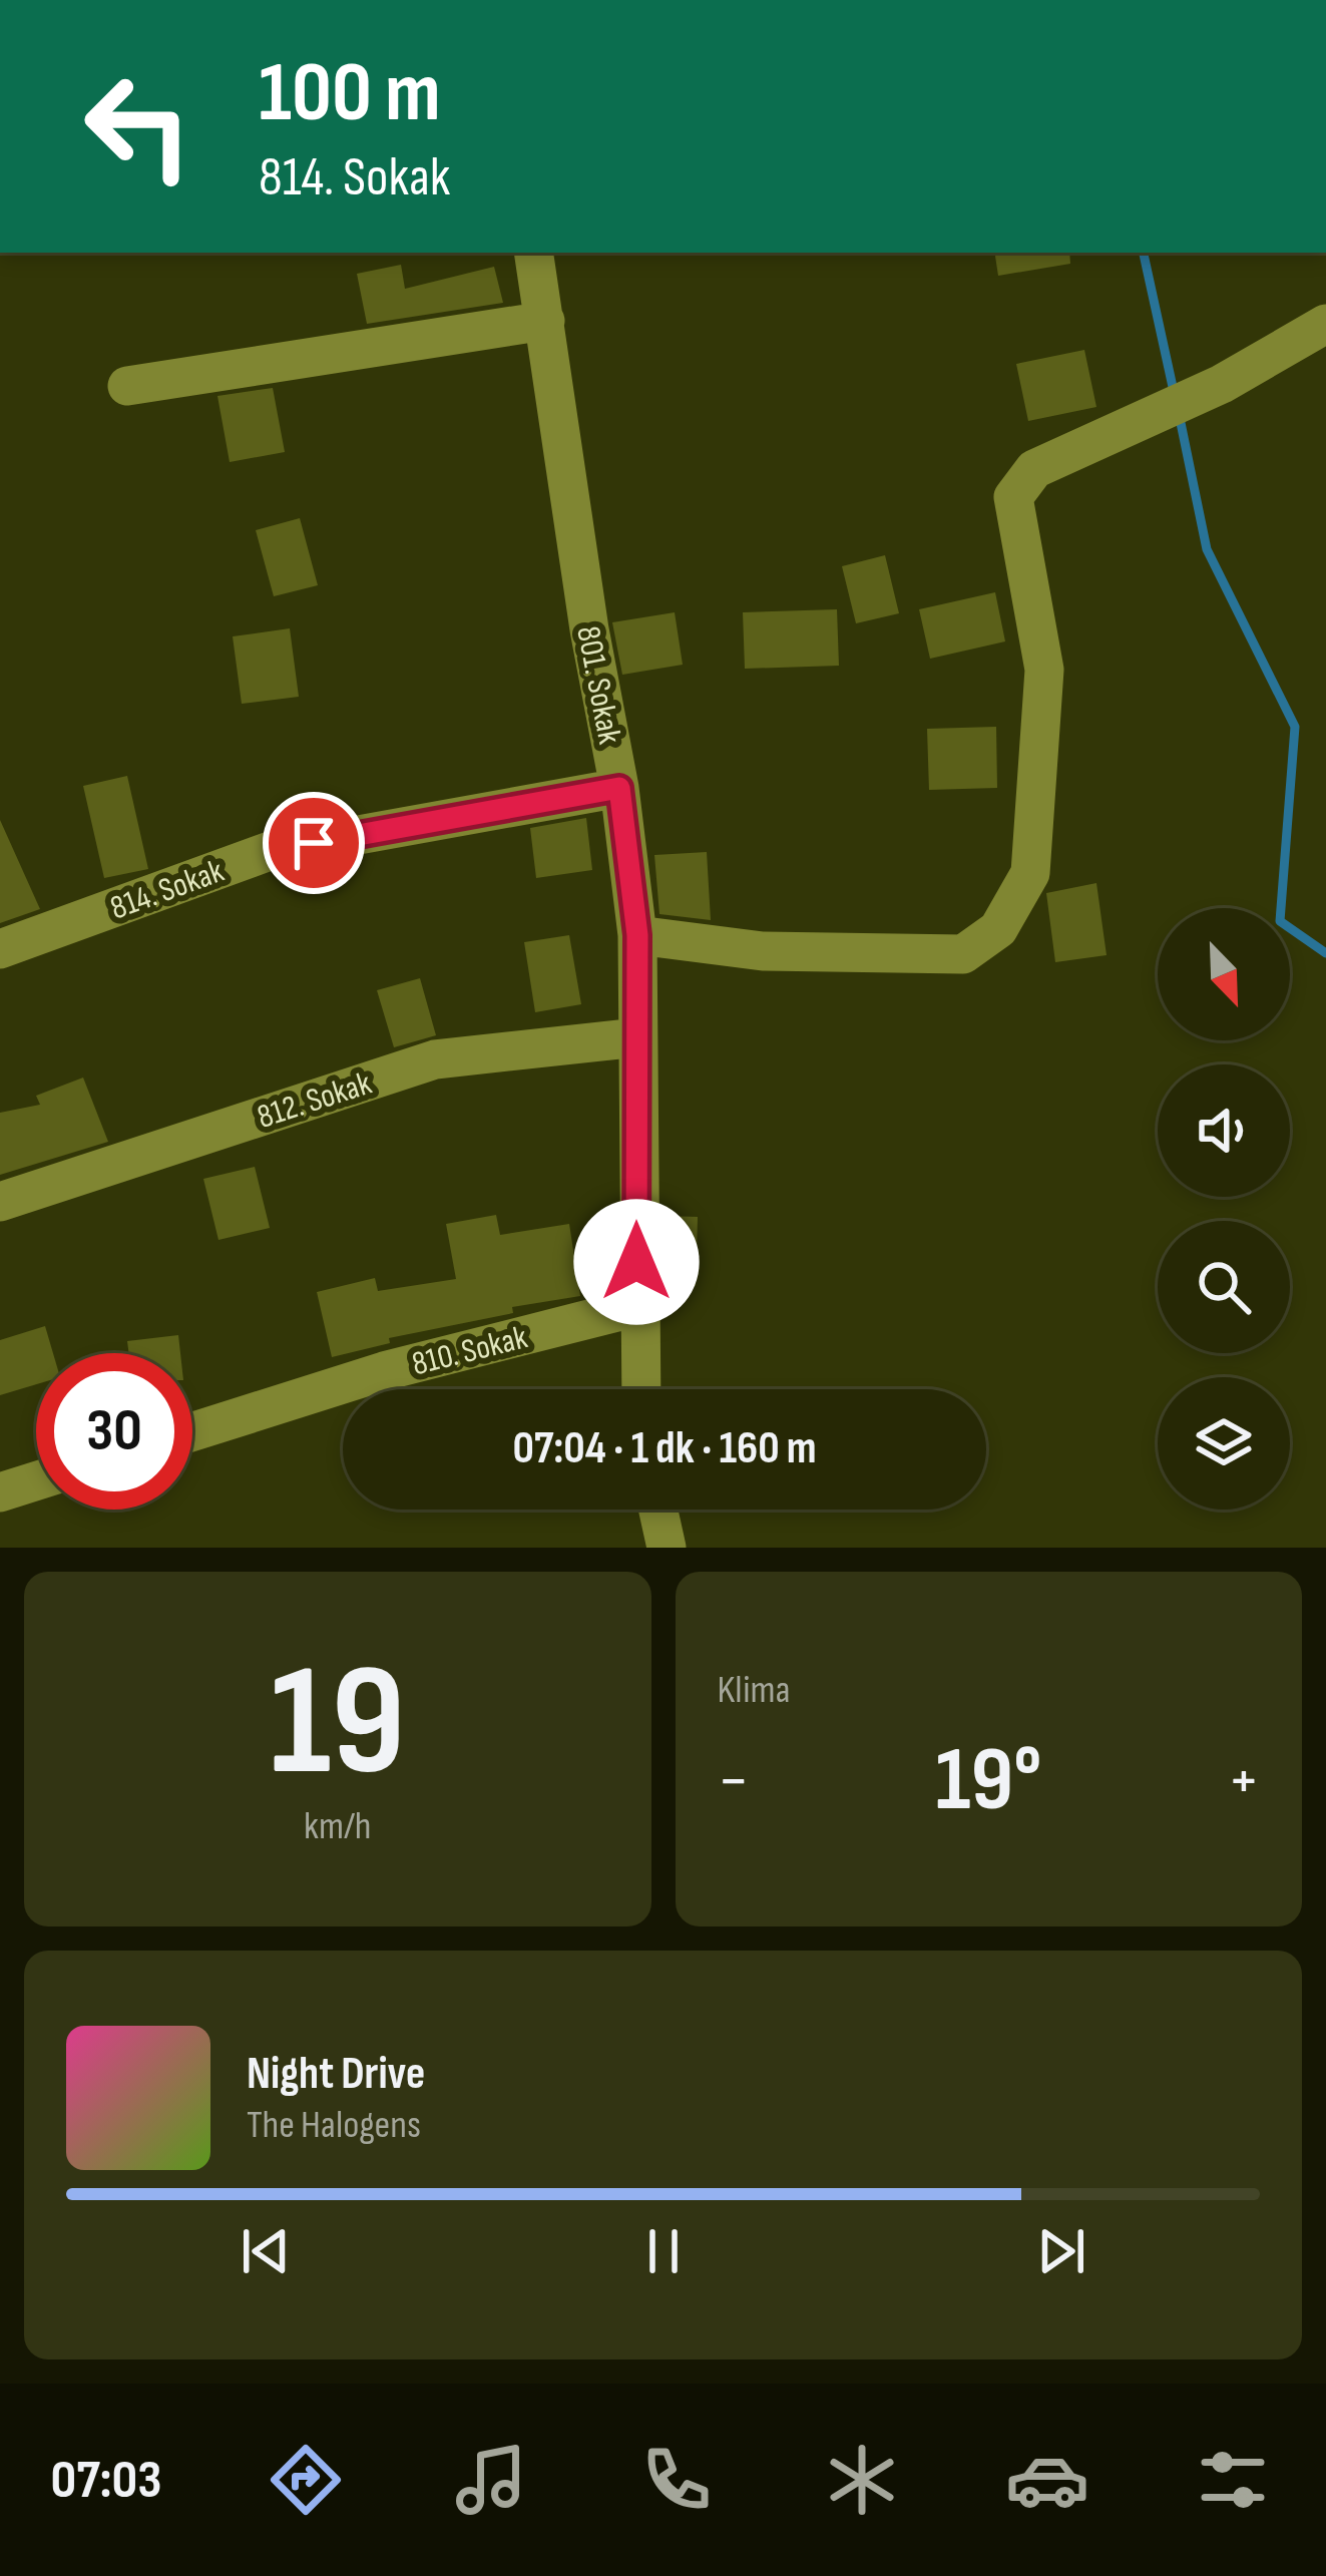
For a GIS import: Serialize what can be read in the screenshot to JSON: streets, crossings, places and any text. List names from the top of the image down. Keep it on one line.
{"streets":{"street":["801. Sokak","814. Sokak","812. Sokak","810. Sokak"]},"crossings":[["801. Sokak","814. Sokak"],["801. Sokak","812. Sokak"],["801. Sokak","810. Sokak"]],"north":"bottom right","page":{"turn":["100 m","814. Sokak"],"limit":"30","trip":"07:04 · 1 dk · 160 m","tile":[["19","km/h"],"Klima"],"heat":["−","19°","+"],"song":["Night Drive","The Halogens"],"tabs":"07:03"}}
